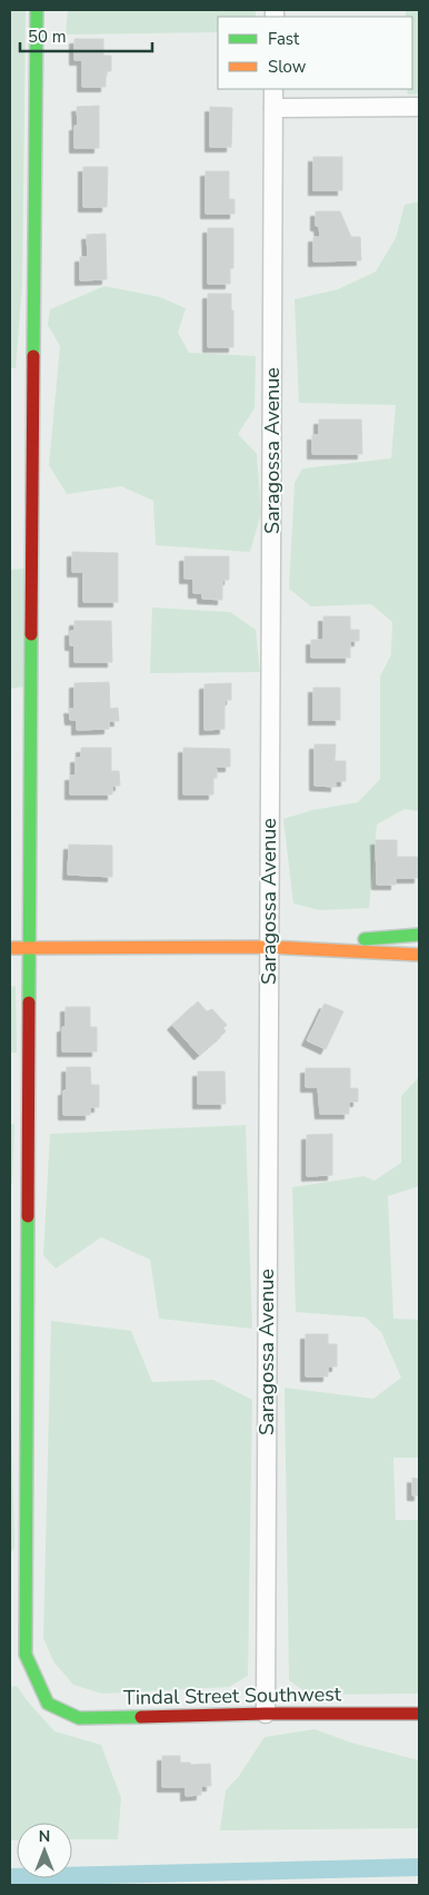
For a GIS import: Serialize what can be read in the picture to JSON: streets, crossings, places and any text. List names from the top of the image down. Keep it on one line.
{"streets":{"street":["Saragossa Avenue","Tindal Street Southwest"]},"crossings":[["Saragossa Avenue","Tindal Street Southwest"]],"legend":["Fast","Slow"],"scale_bar":"50 m","north":"top"}
